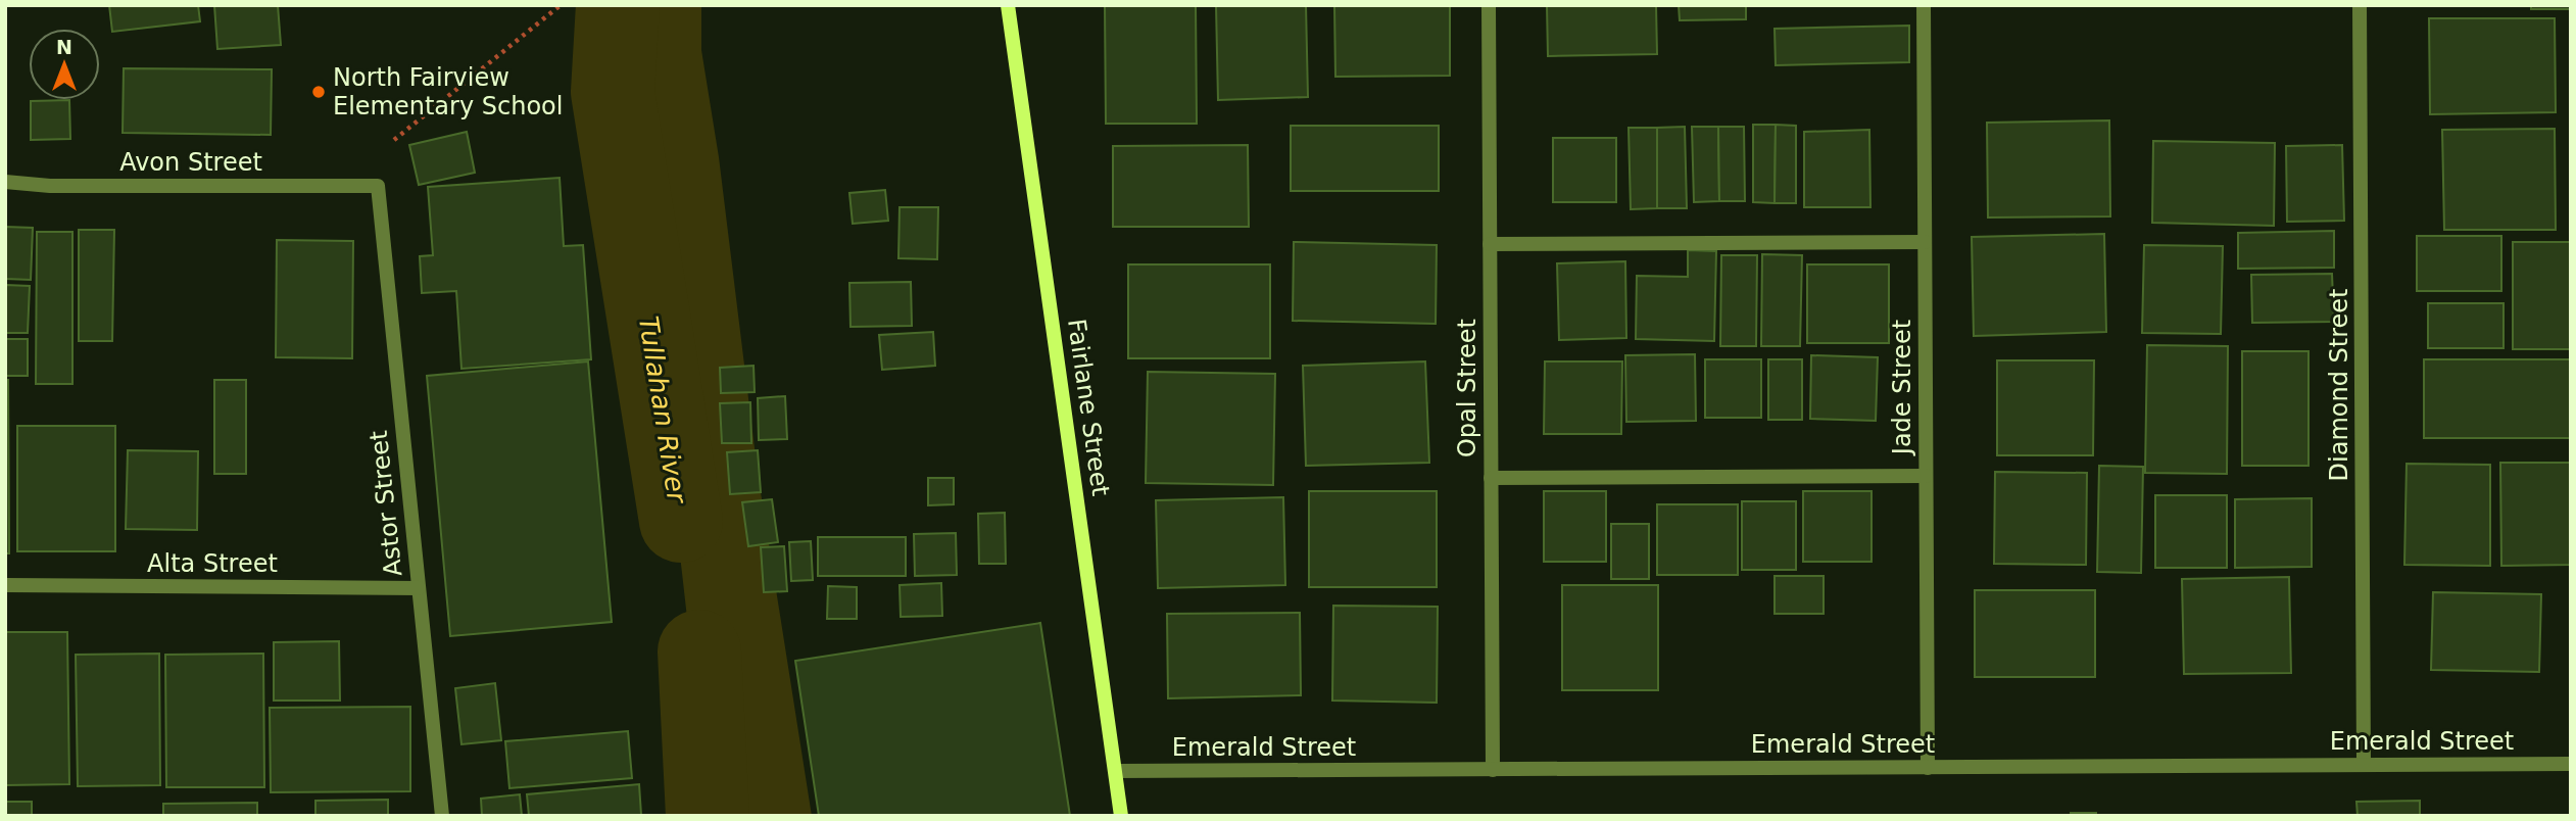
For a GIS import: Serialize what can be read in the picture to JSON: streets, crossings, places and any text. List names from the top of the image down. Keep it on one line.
{"streets":{"street":["Avon Street","Diamond Street","Jade Street","Opal Street","Fairlane Street","Astor Street","Alta Street","Emerald Street"]},"crossings":[["Avon Street","Astor Street"],["Diamond Street","Emerald Street"],["Jade Street","Emerald Street"],["Opal Street","Emerald Street"],["Fairlane Street","Emerald Street"],["Astor Street","Alta Street"]],"water":["Tullahan River"],"places":["North Fairview Elementary School"],"north":"top"}
